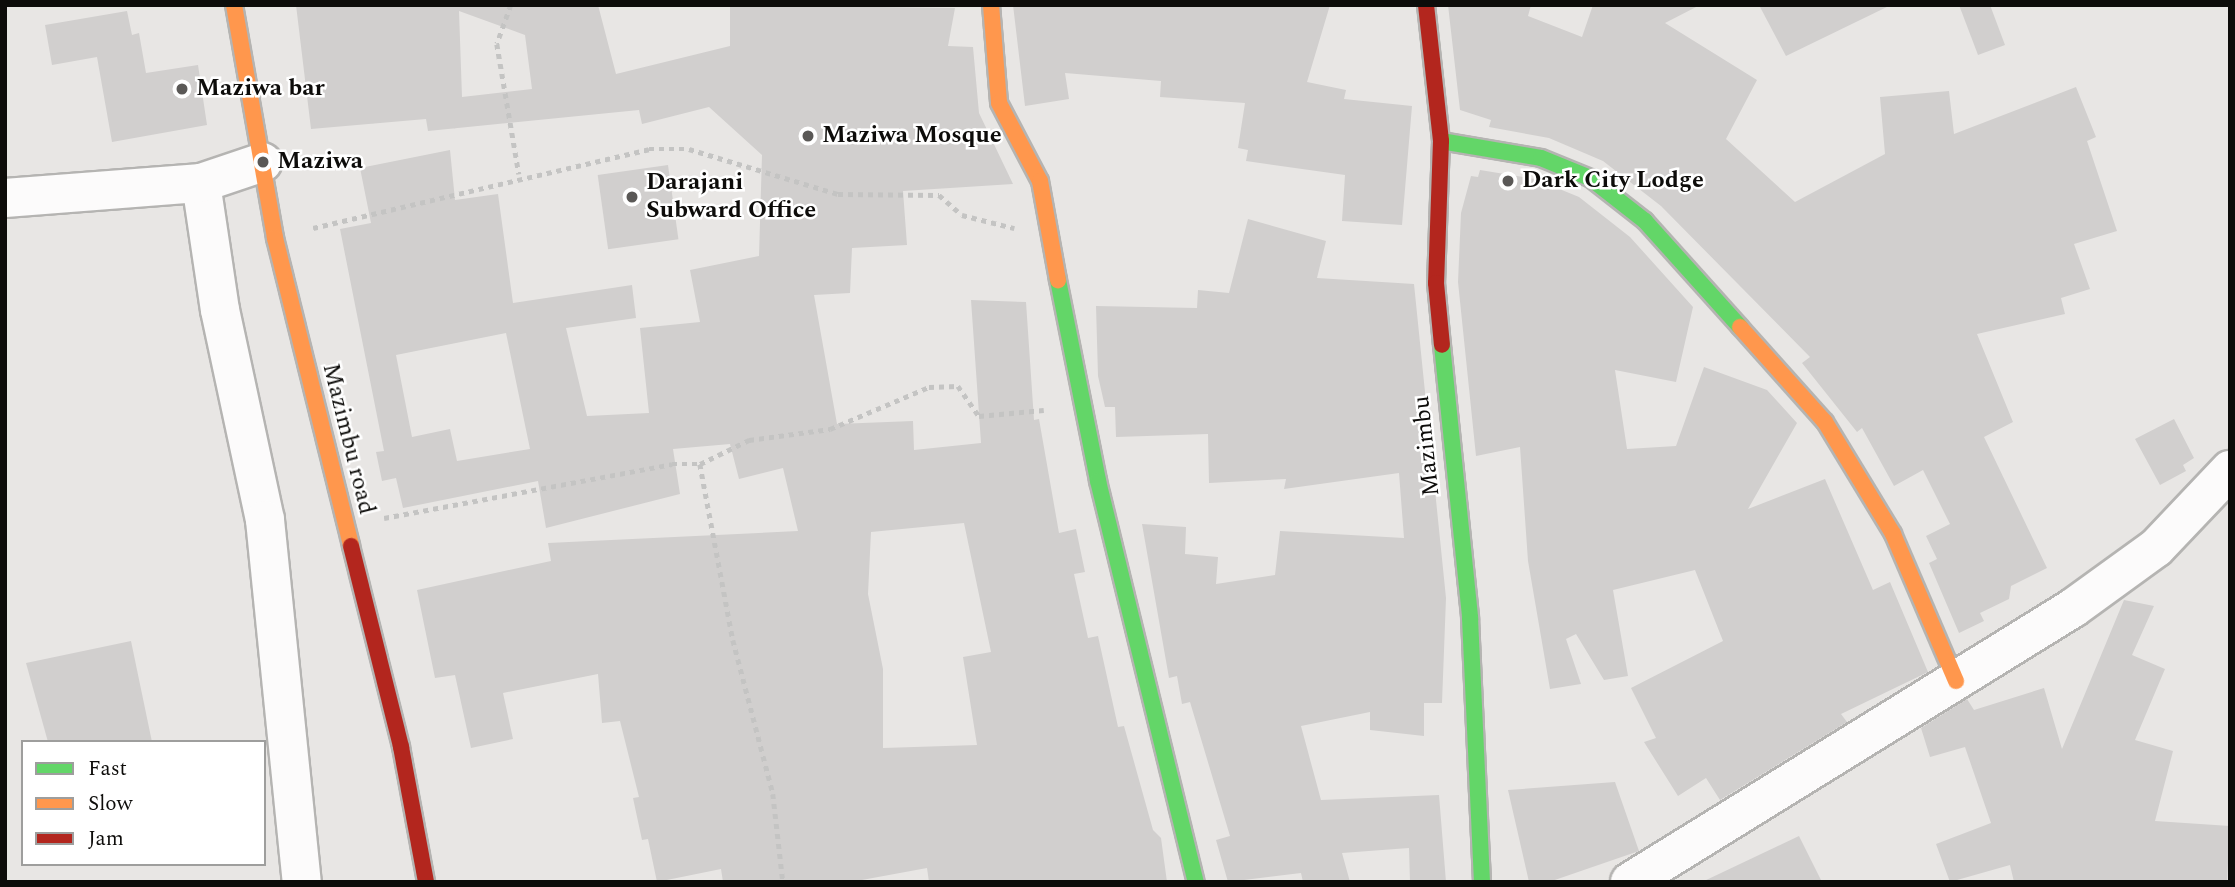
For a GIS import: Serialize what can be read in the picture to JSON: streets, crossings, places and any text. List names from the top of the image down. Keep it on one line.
{"streets":{"street":["Mazimbu road","Mazimbu"]},"places":["Maziwa bar","Maziwa Mosque","Maziwa","Dark City Lodge","Darajani Subward Office"],"legend":["Fast","Slow","Jam"]}
